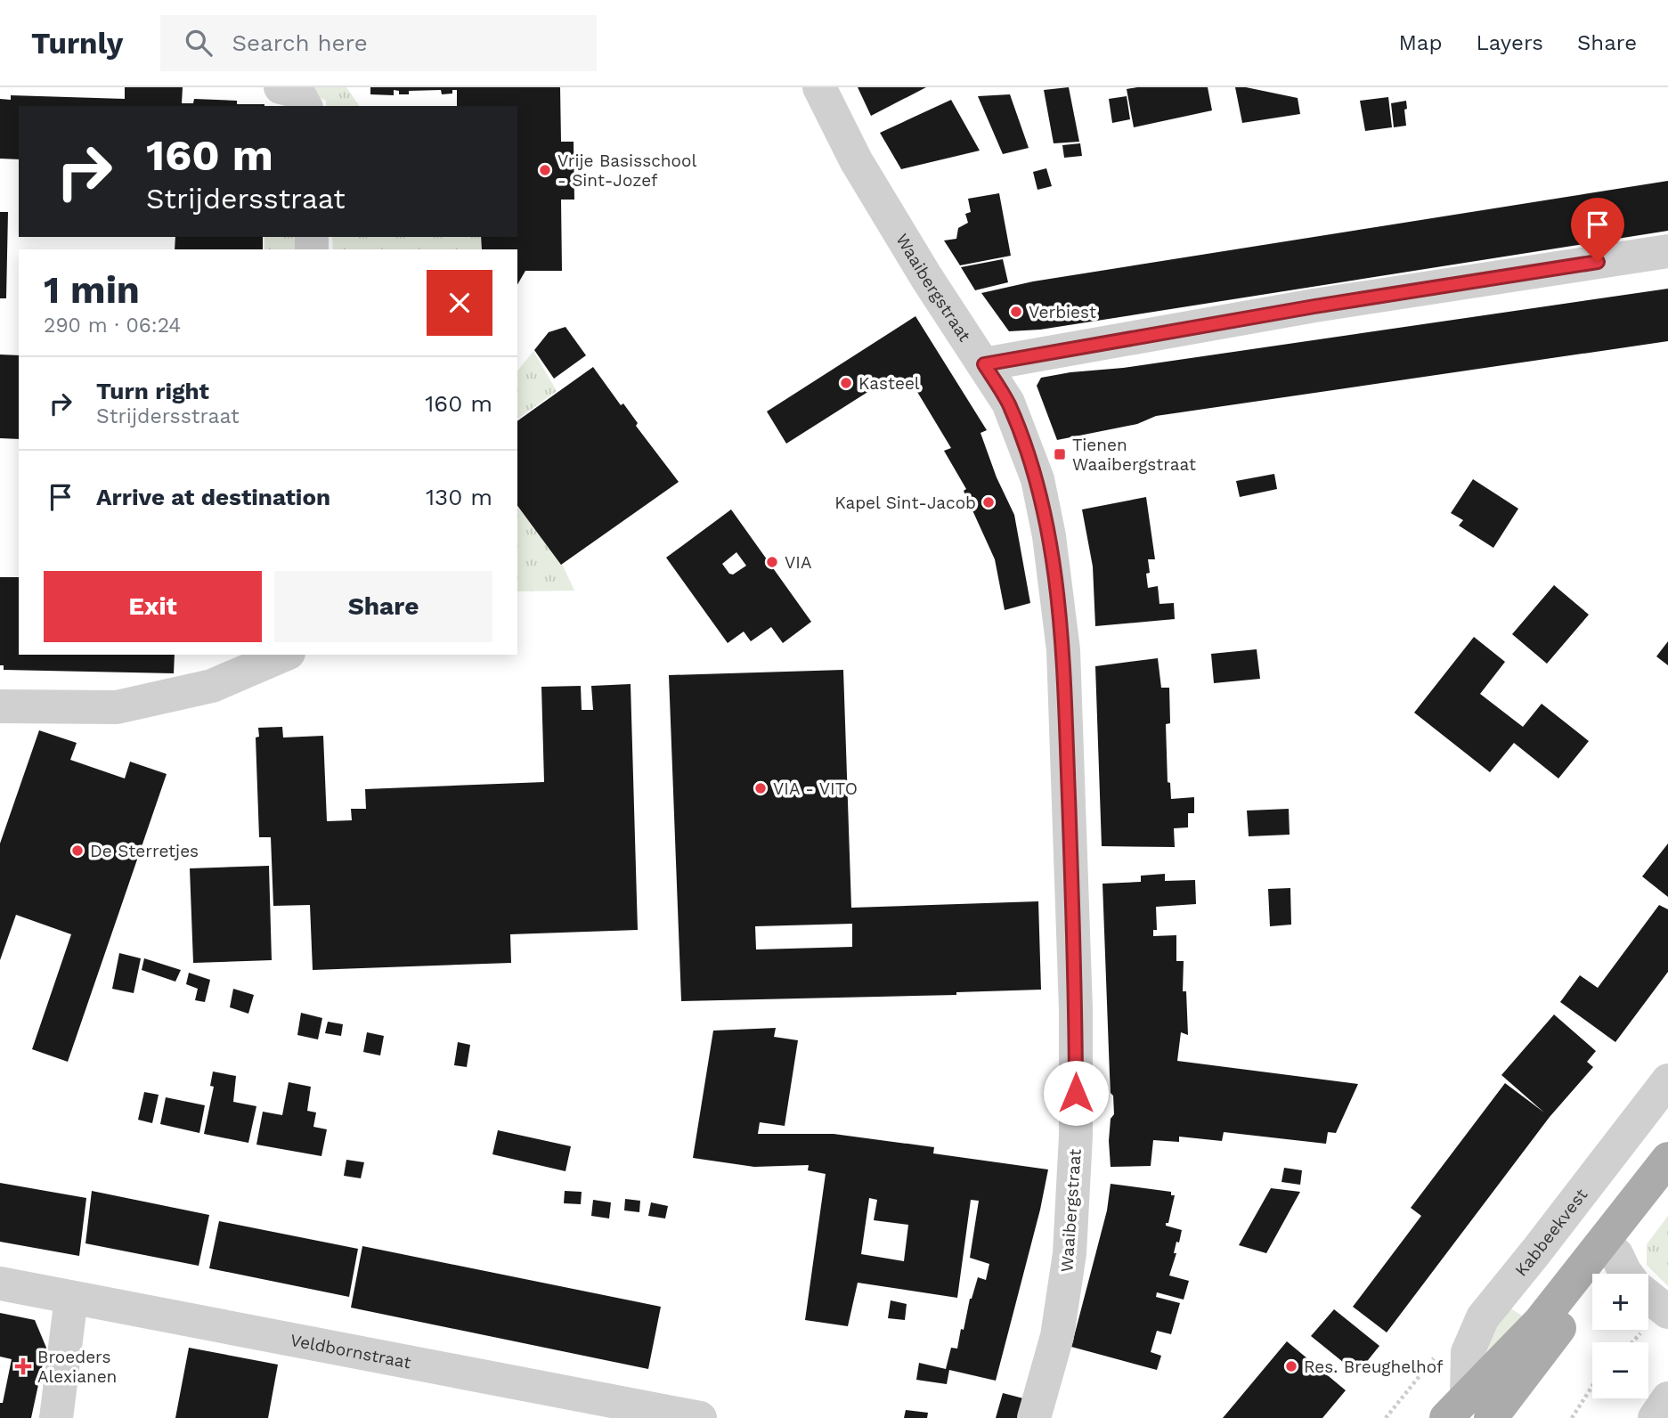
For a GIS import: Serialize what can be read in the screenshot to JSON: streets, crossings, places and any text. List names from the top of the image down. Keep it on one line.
{"streets":{"street":["Waaibergstraat","Kabbeekvest","Veldbornstraat"]},"places":{"other":["Vrije Basisschool - Sint-Jozef","Verbiest","Kasteel","Kapel Sint-Jacob","VIA","VIA - VITO","De Sterretjes","Res. Breughelhof"],"transit":["Tienen Waaibergstraat"],"health":["Broeders Alexianen"]},"page":{"header":"Turnly","search":"Search here","nav":["Map","Layers","Share"],"turn":["160 m","Strijdersstraat"],"heading":["1 min","290 m · 06:24"],"list":[{"name":"Turn right","note":"Strijdersstraat","value":"160 m"},{"name":"Arrive at destination","value":"130 m"}],"buttons":["Exit","Share"],"map_buttons":["+","−"]}}
